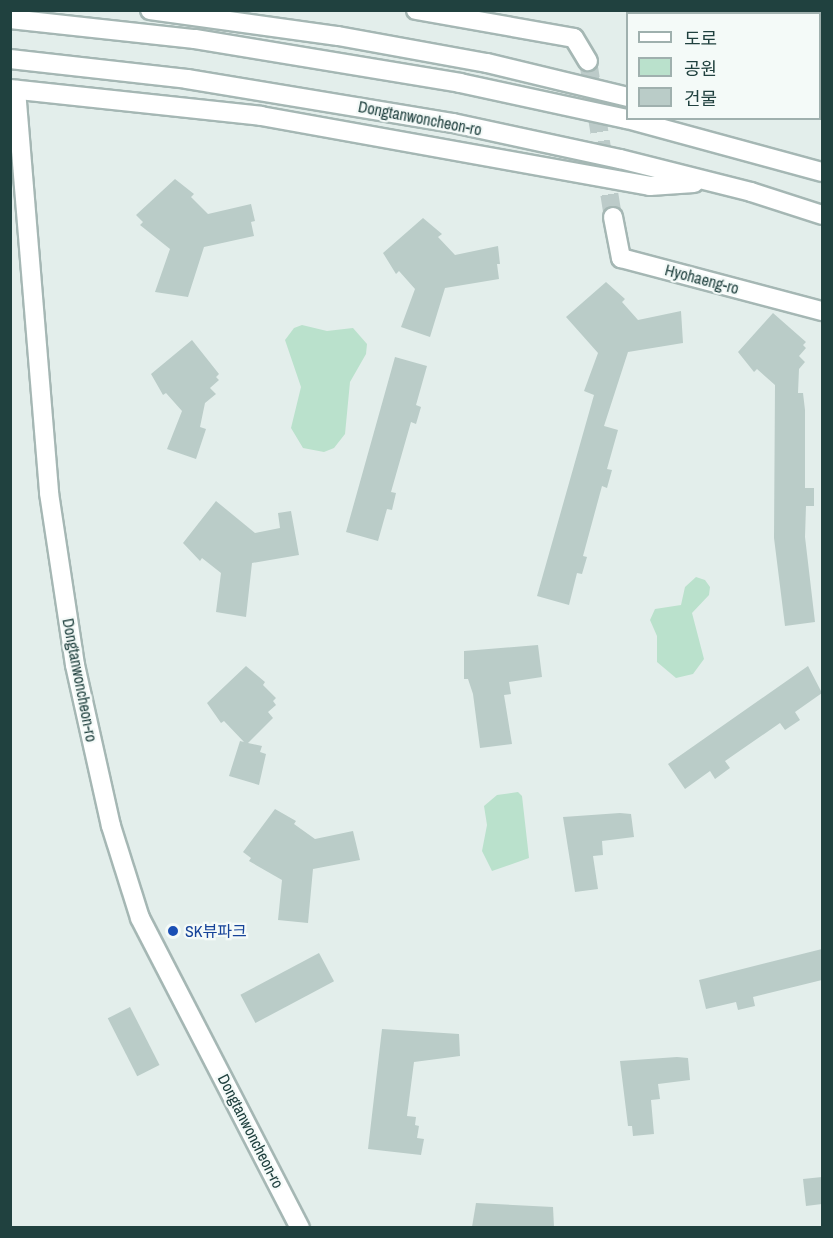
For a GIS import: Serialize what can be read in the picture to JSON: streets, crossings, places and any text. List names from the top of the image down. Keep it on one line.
{"streets":{"main road":["Dongtanwoncheon-ro","Hyohaeng-ro"]},"places":["SK뷰파크"],"legend":["도로","공원","건물"]}
